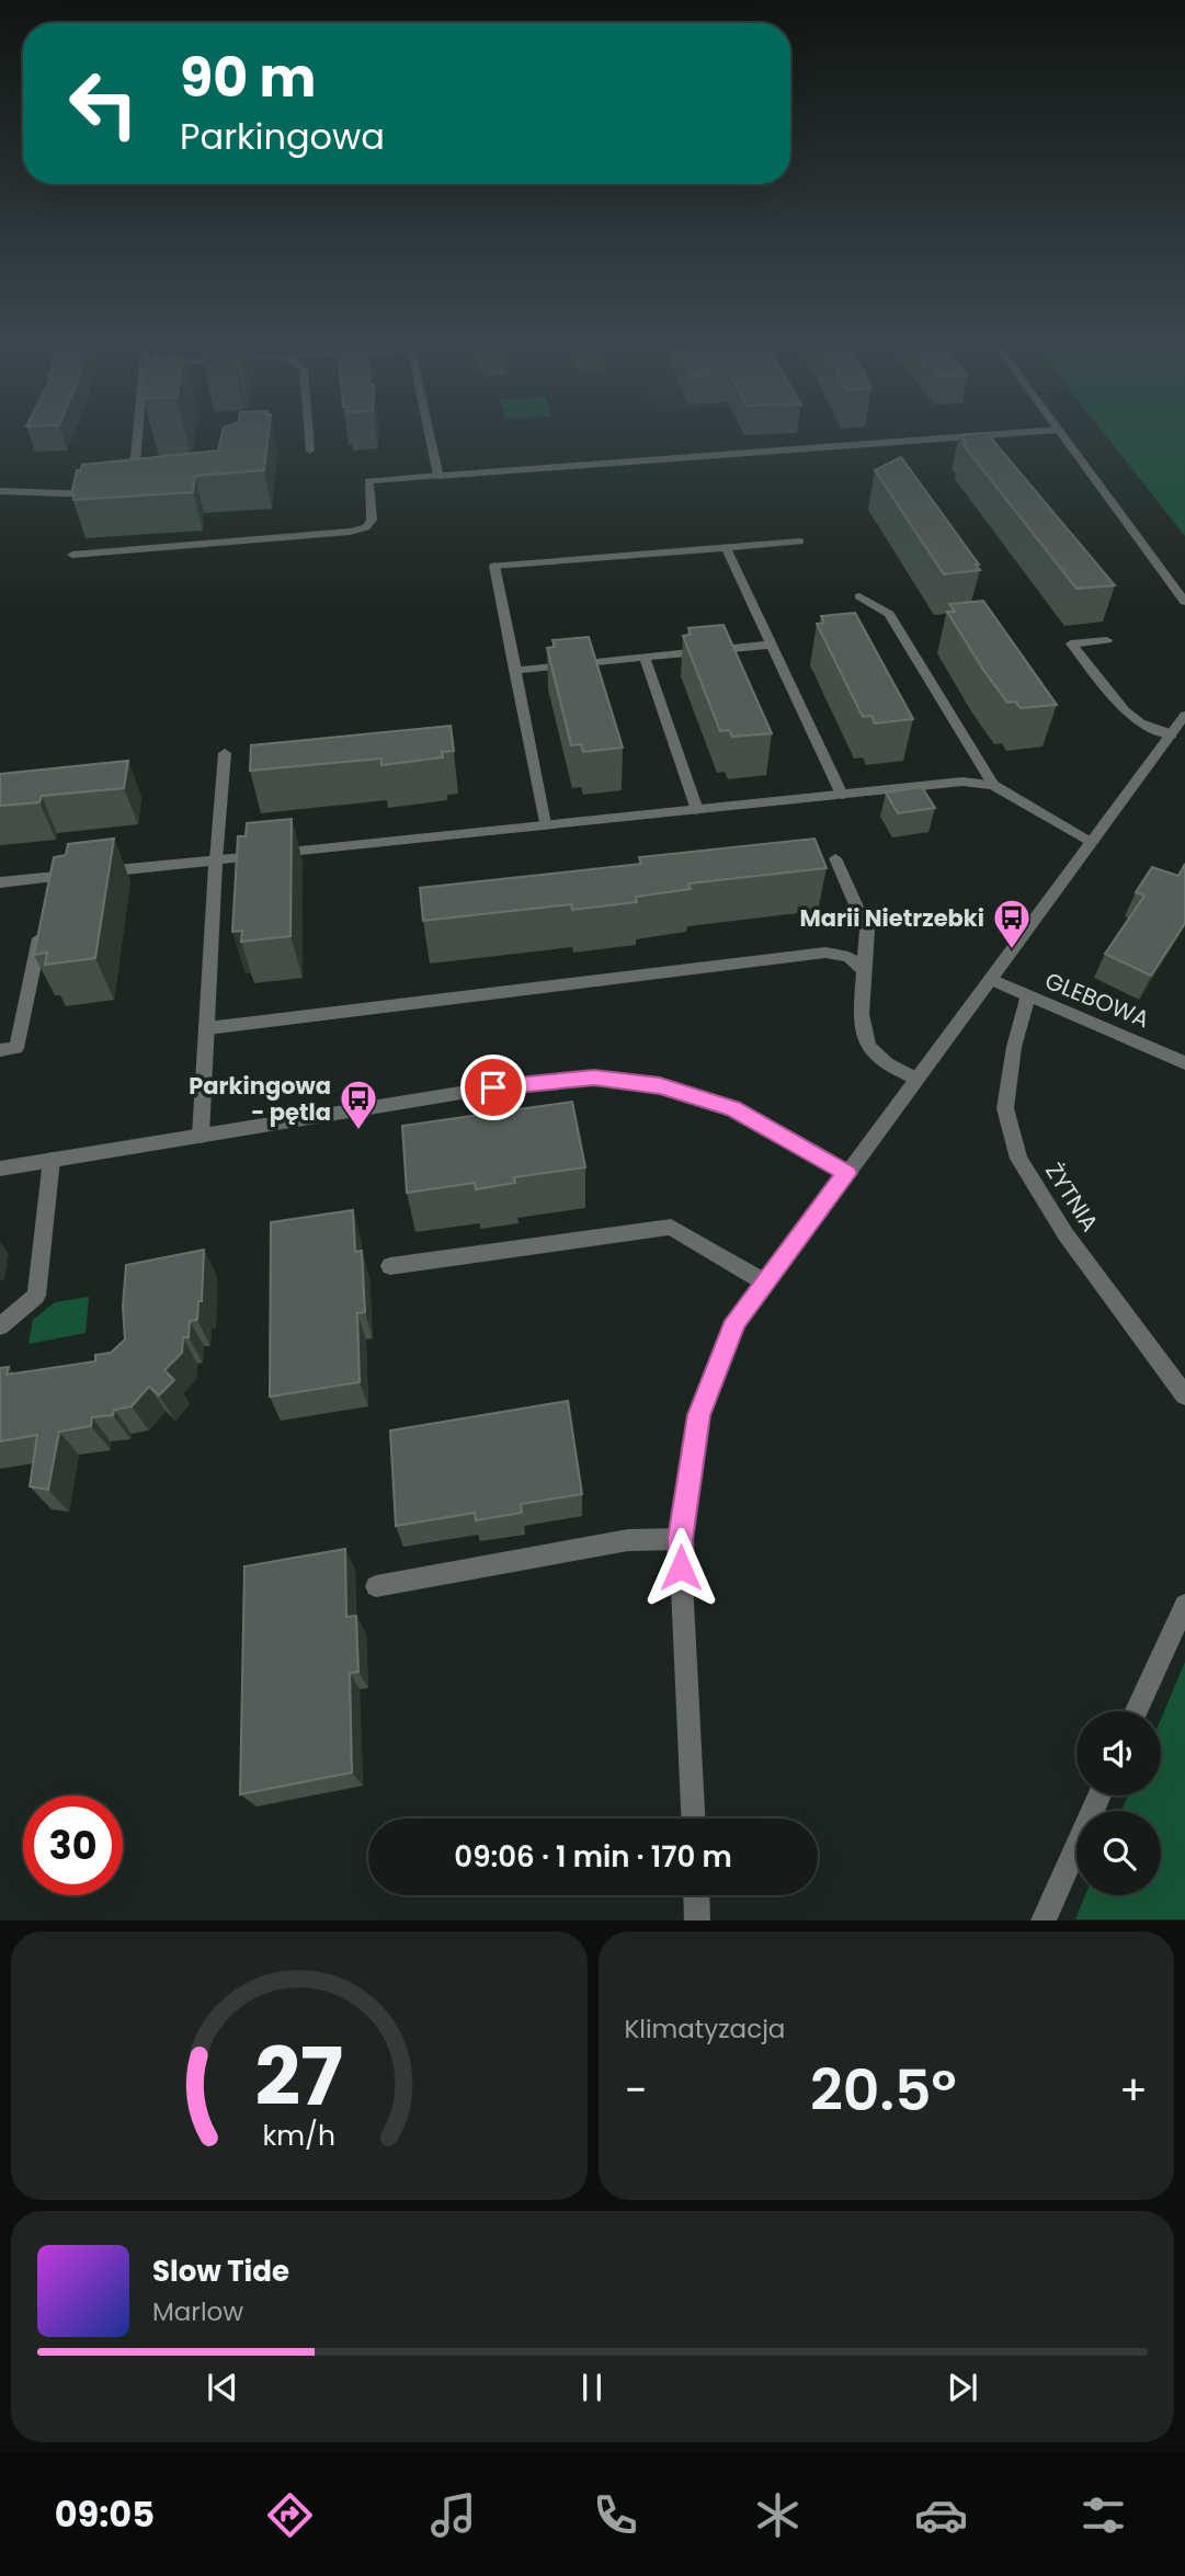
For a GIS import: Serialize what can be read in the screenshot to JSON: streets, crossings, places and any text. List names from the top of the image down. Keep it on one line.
{"streets":{"street":["GLEBOWA","ŻYTNIA"]},"crossings":[["GLEBOWA","ŻYTNIA"]],"places":{"bus stop":["Marii Nietrzebki","Parkingowa - pętla"]},"page":{"turn":["90 m","Parkingowa"],"limit":"30","trip":"09:06 · 1 min · 170 m","tile":"Klimatyzacja","heat":["−","20.5°","+"],"song":["Slow Tide","Marlow"],"tabs":"09:05","gauge":["27","km/h"]}}
